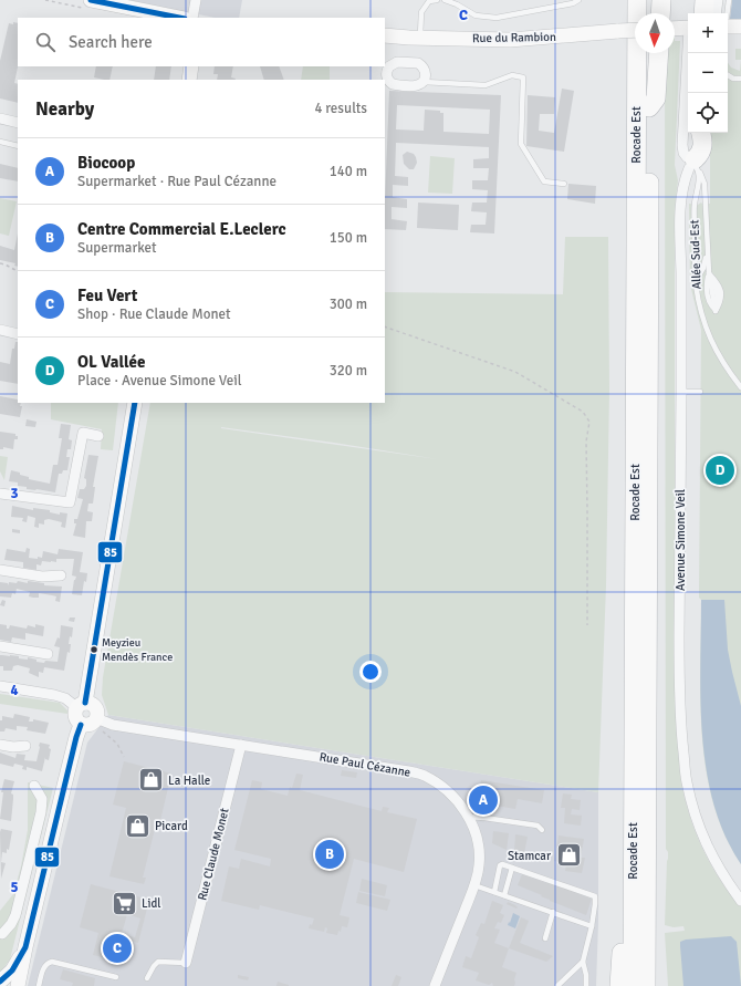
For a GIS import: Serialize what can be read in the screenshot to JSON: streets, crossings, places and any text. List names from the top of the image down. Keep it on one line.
{"streets":{"highway":["Rocade Est"],"street":["Rue du Rambion","Avenue Simone Veil","Rue Paul Cézanne","Rue Claude Monet"],"lane":["Allée Sud-Est"]},"crossings":[["Allée Sud-Est","Avenue Simone Veil"],["Rue Paul Cézanne","Rue Claude Monet"]],"places":{"other":["Meyzieu Mendès France"],"shop":["La Halle","Picard","Stamcar"],"supermarket":["Lidl"]},"lines":["transit line 85"],"north":"bottom","page":{"map_buttons":["+","−"],"search":"Search here","heading":["Nearby","4 results"],"list":[{"mark":"A","name":"Biocoop","note":"Supermarket · Rue Paul Cézanne","value":"140 m"},{"mark":"B","name":"Centre Commercial E.Leclerc","note":"Supermarket","value":"150 m"},{"mark":"C","name":"Feu Vert","note":"Shop · Rue Claude Monet","value":"300 m"},{"mark":"D","name":"OL Vallée","note":"Place · Avenue Simone Veil","value":"320 m"}],"pins":["D","A","B","C"]},"grid":{"columns":["C"],"rows":["3","4","5"]}}
